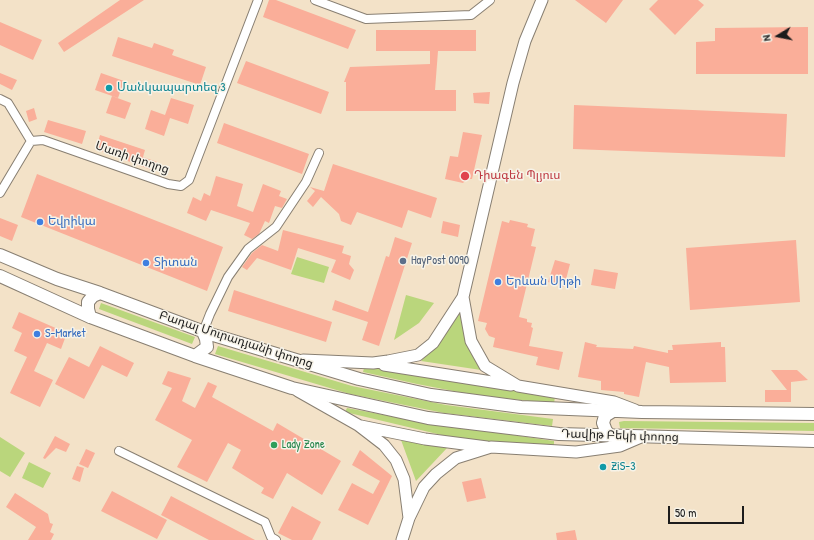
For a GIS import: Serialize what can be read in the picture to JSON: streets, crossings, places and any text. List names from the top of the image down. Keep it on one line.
{"streets":{"main road":["Բադալ Մուրադյանի փողոց","Դավիթ Բեկի փողոց"],"street":["Մառի փողոց"]},"crossings":[["Բադալ Մուրադյանի փողոց","Դավիթ Բեկի փողոց"]],"places":["Մանկապարտեզ 3","Դիագեն Պլյուս","Եվրիկա","HayPost 0090","Տիտան","Երևան Սիթի","S-Market","Lady Zone","ZiS-3"],"scale_bar":"50 m","north":"left"}
